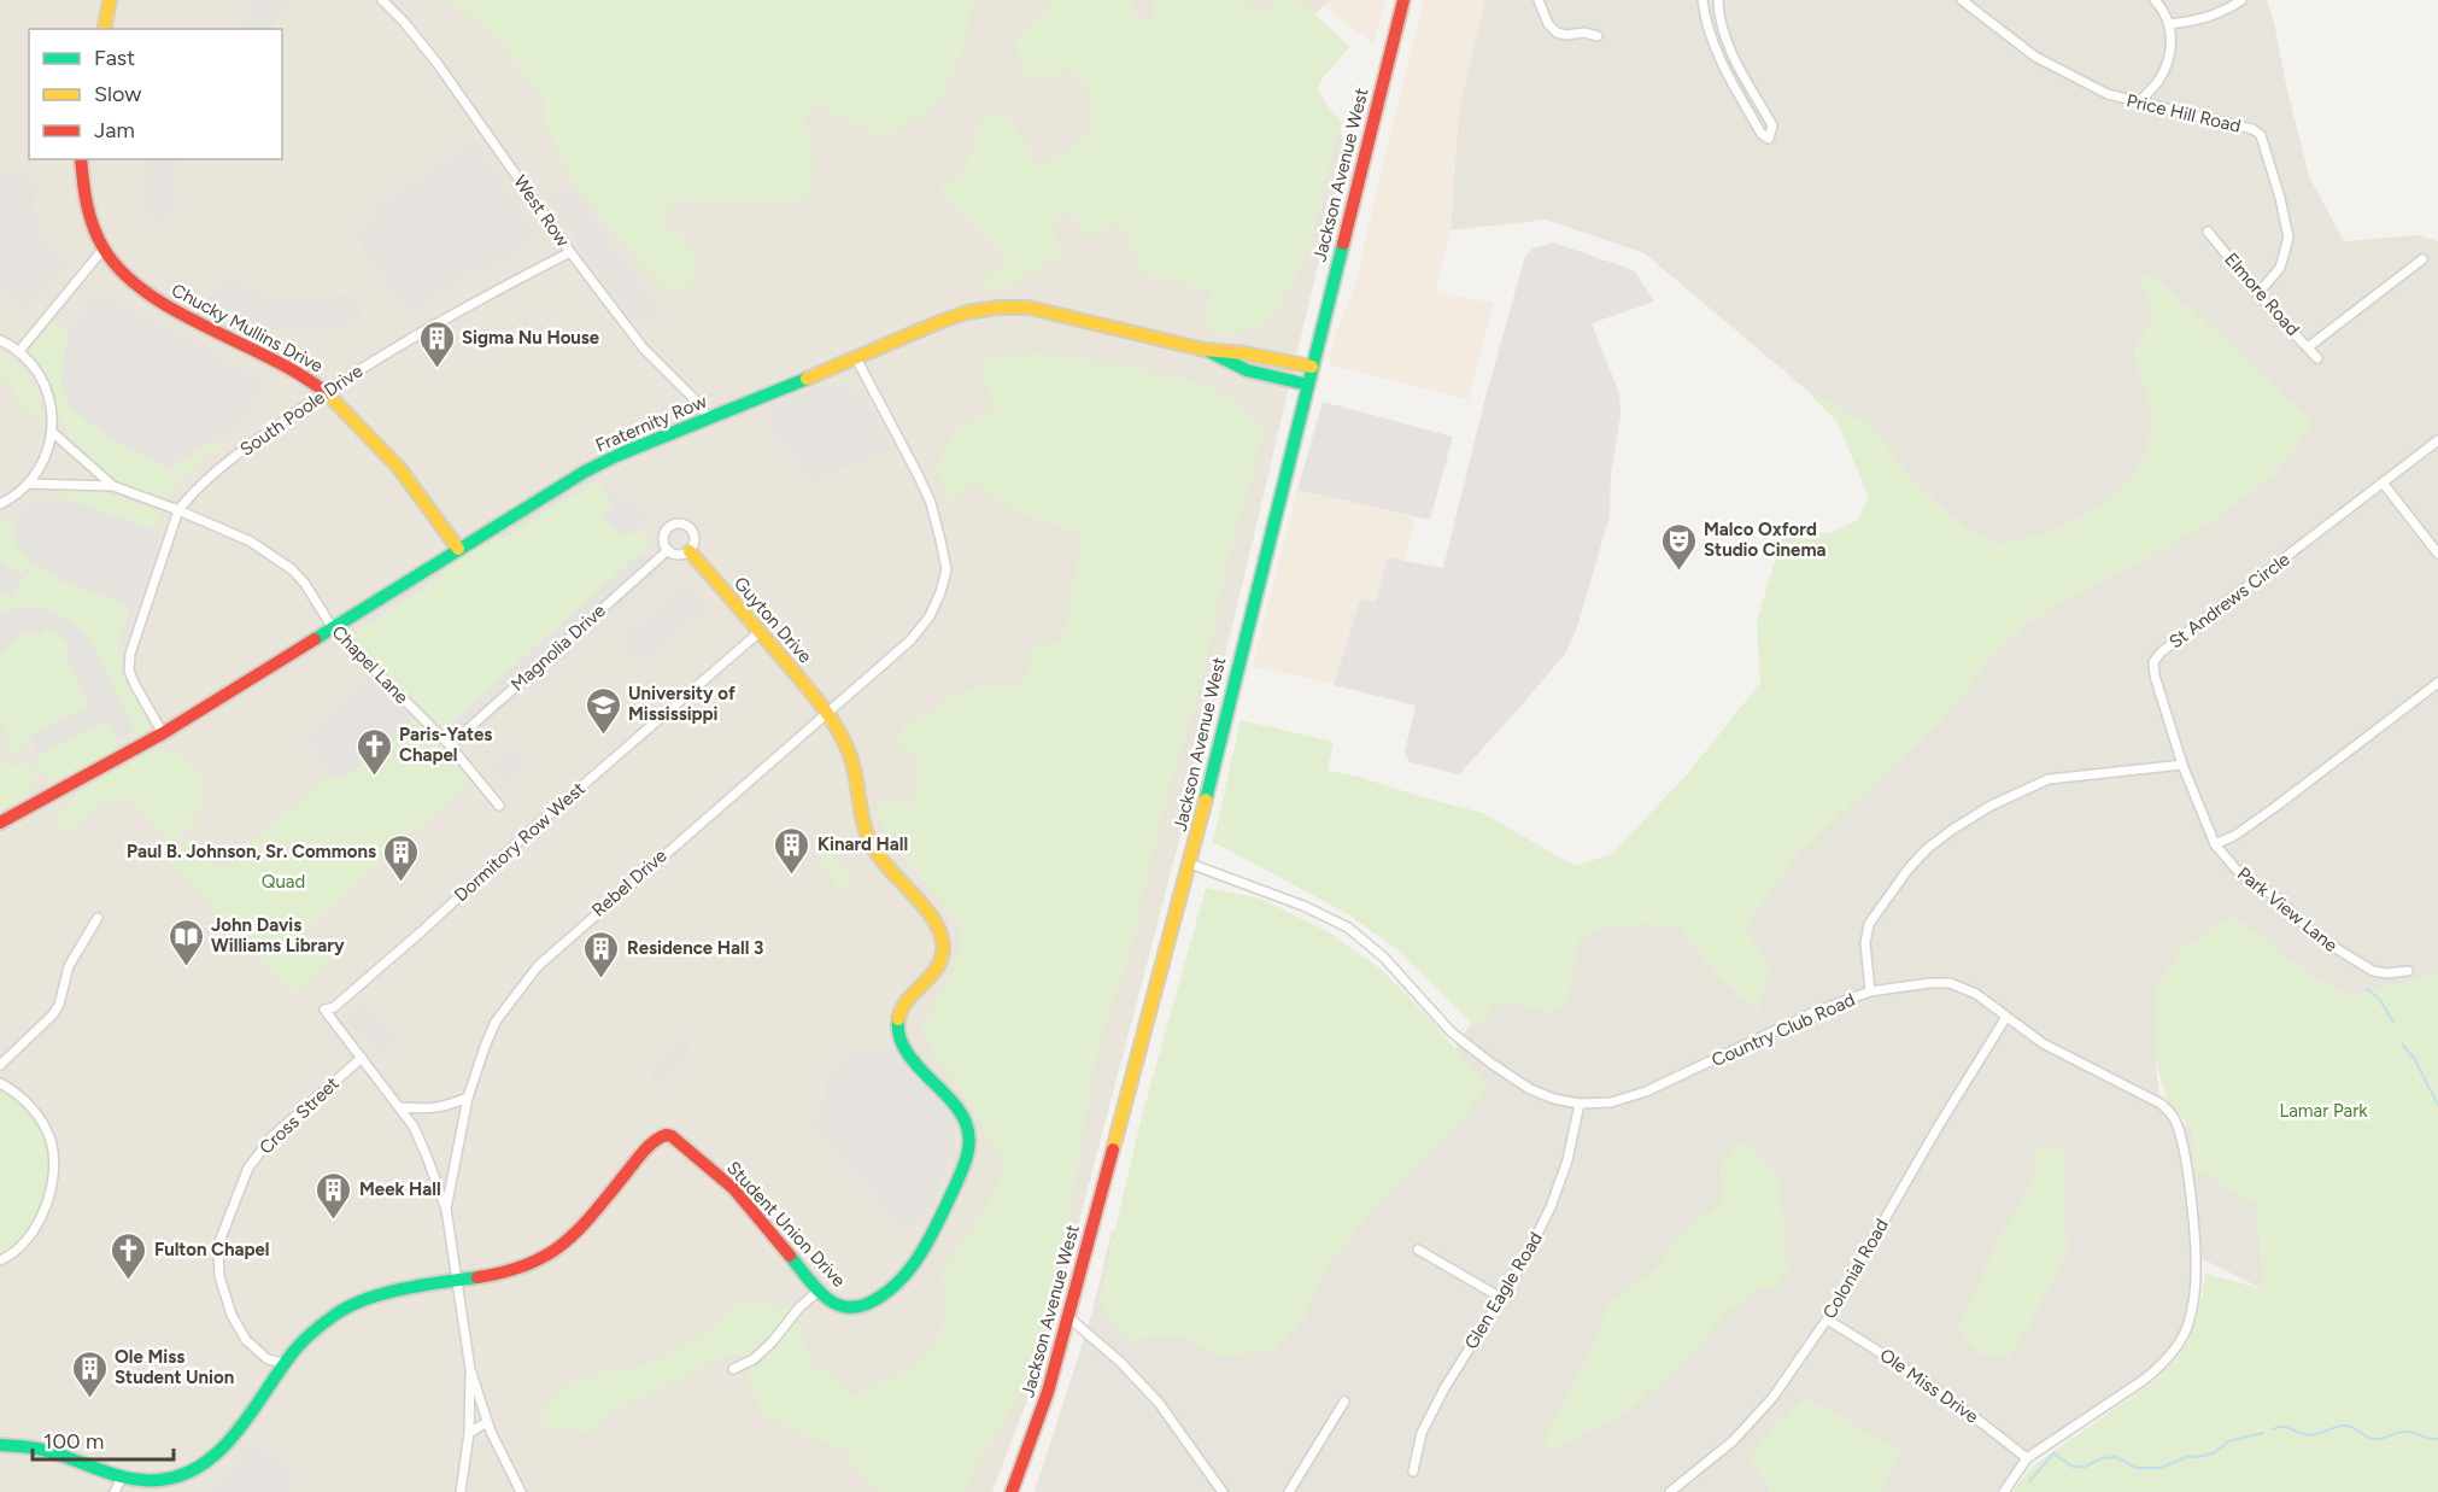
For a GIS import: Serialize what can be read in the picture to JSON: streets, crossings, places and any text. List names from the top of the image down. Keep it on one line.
{"streets":{"street":["Price Hill Road","Jackson Avenue West","West Row","Elmore Road","Chucky Mullins Drive","South Poole Drive","Fraternity Row","St Andrews Circle","Guyton Drive","Magnolia Drive","Chapel Lane","Dormitory Row West","Rebel Drive","Park View Lane","Country Club Road","Cross Street","Student Union Drive","Colonial Road","Glen Eagle Road","Ole Miss Drive"]},"crossings":[["Price Hill Road","Elmore Road"],["Jackson Avenue West","Fraternity Row"],["Jackson Avenue West","Country Club Road"],["West Row","South Poole Drive"],["West Row","Fraternity Row"],["Chucky Mullins Drive","South Poole Drive"],["Chucky Mullins Drive","Fraternity Row"],["South Poole Drive","Fraternity Row"],["South Poole Drive","Chapel Lane"],["Fraternity Row","Chapel Lane"],["Fraternity Row","Rebel Drive"],["St Andrews Circle","Park View Lane"],["Guyton Drive","Magnolia Drive"],["Guyton Drive","Dormitory Row West"],["Guyton Drive","Rebel Drive"],["Guyton Drive","Student Union Drive"],["Magnolia Drive","Chapel Lane"],["Dormitory Row West","Rebel Drive"],["Dormitory Row West","Cross Street"],["Rebel Drive","Student Union Drive"],["Country Club Road","Colonial Road"],["Country Club Road","Glen Eagle Road"],["Country Club Road","Ole Miss Drive"],["Cross Street","Student Union Drive"],["Colonial Road","Ole Miss Drive"]],"parks":["Quad","Lamar Park"],"places":{"building":["Sigma Nu House","Kinard Hall","Paul B. Johnson, Sr. Commons","Residence Hall 3","Meek Hall","Ole Miss Student Union"],"theatre":["Malco Oxford Studio Cinema"],"school or university":["University of Mississippi"],"church":["Paris-Yates Chapel","Fulton Chapel"],"library":["John Davis Williams Library"]},"legend":["Fast","Slow","Jam"],"scale_bar":"100 m"}
